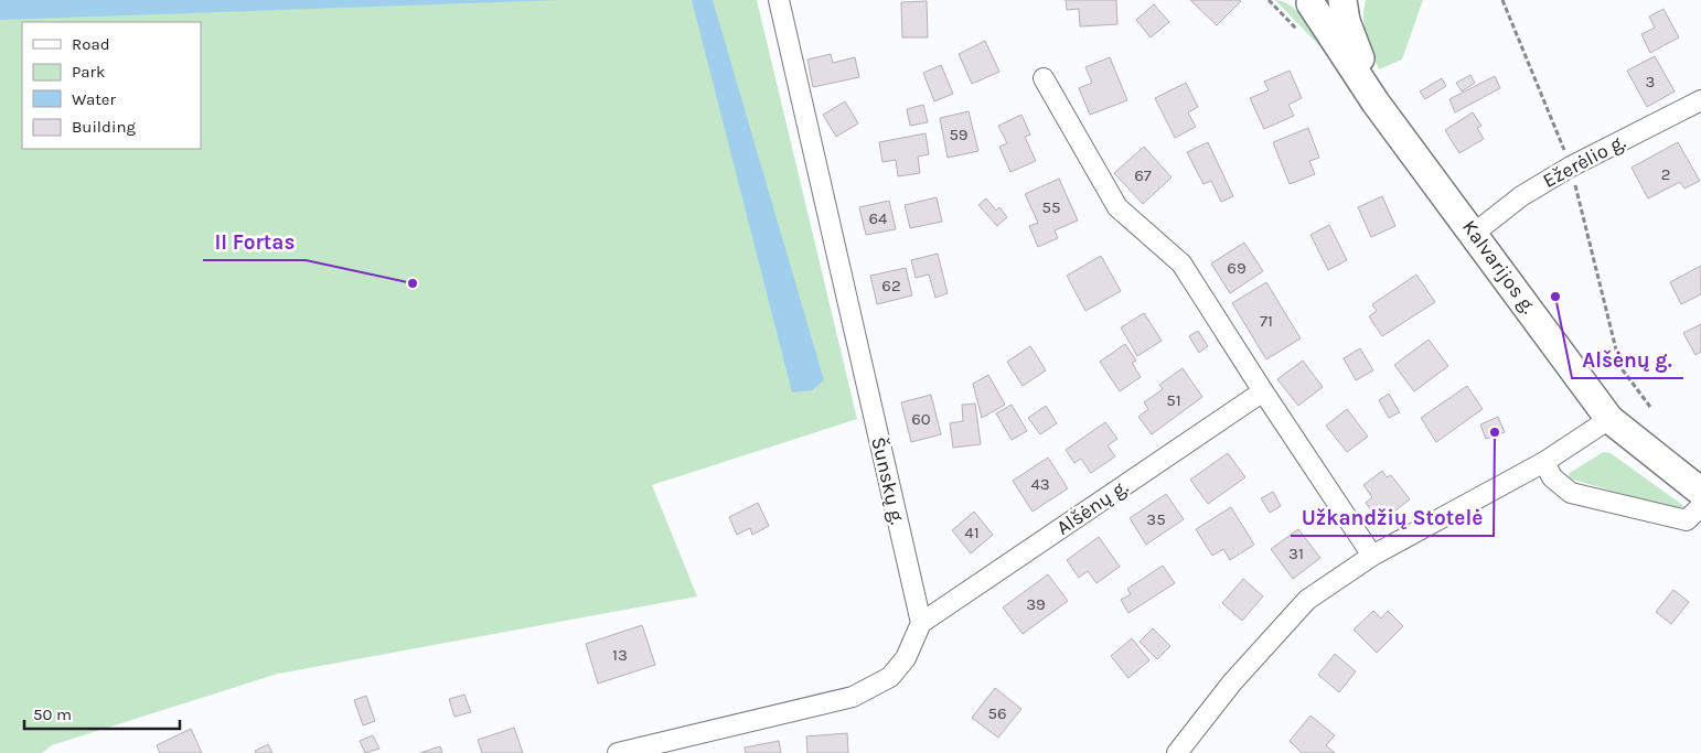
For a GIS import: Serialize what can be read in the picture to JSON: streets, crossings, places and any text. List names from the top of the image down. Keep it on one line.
{"streets":{"main road":["Kalvarijos g."],"street":["Ežerėlio g.","Šunskų g.","Alšėnų g."]},"crossings":[["Ežerėlio g.","Kalvarijos g."],["Šunskų g.","Alšėnų g."]],"places":["II Fortas","Alšėnų g.","Užkandžių Stotelė"],"house_numbers":["3","59","2","67","55","64","69","62","71","51","60","43","35","41","31","39","13","56"],"legend":["Road","Park","Water","Building"],"scale_bar":"50 m"}
